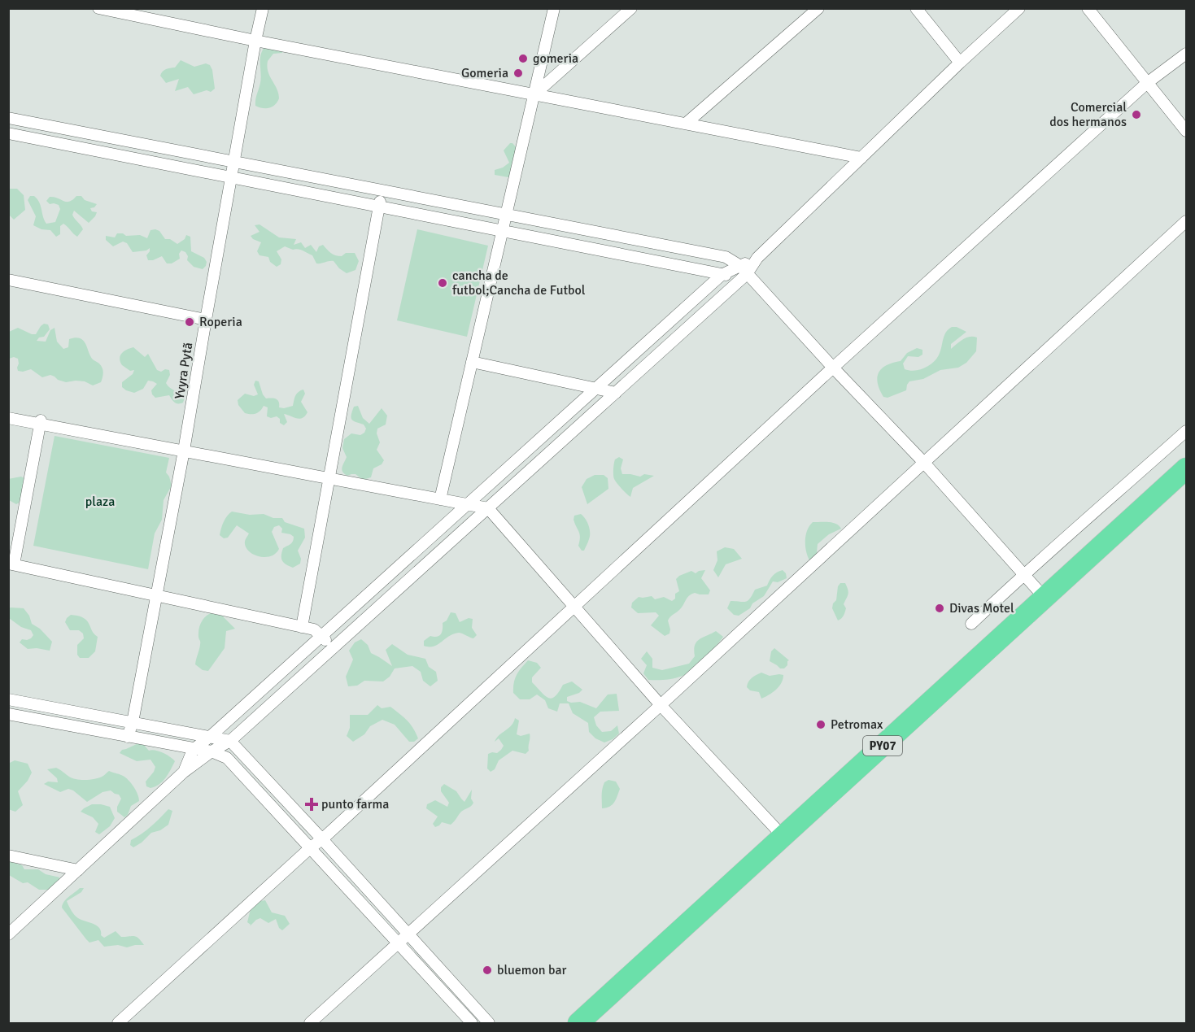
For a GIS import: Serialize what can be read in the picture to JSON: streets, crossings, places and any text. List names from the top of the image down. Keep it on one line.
{"streets":{"highway":["PY07"],"street":["Yvyra Pytã"]},"parks":["plaza"],"places":{"other":["gomeria","Gomeria","Comercial dos hermanos","cancha de futbol;Cancha de Futbol","Roperia","Divas Motel","Petromax","bluemon bar"],"health":["punto farma"]}}
